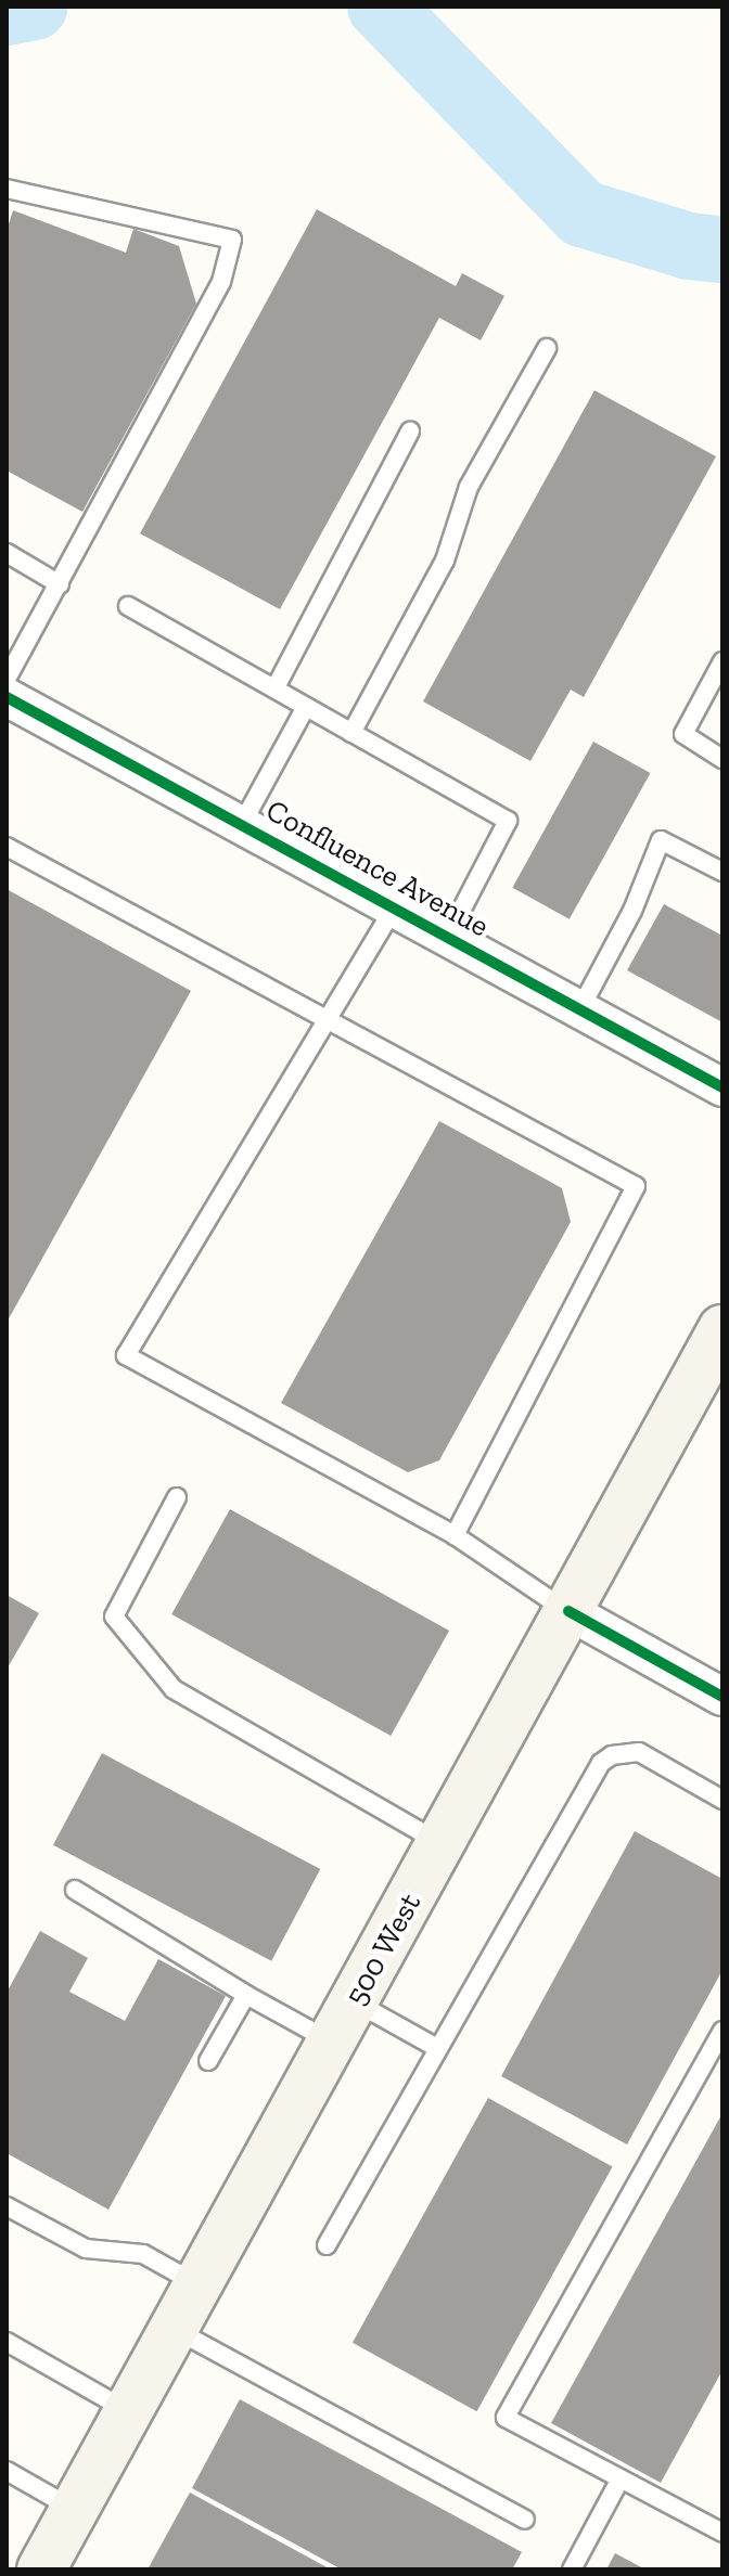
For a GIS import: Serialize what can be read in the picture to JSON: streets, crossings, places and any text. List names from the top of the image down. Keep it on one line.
{"streets":{"main road":["500 West"],"street":["Confluence Avenue"]}}
